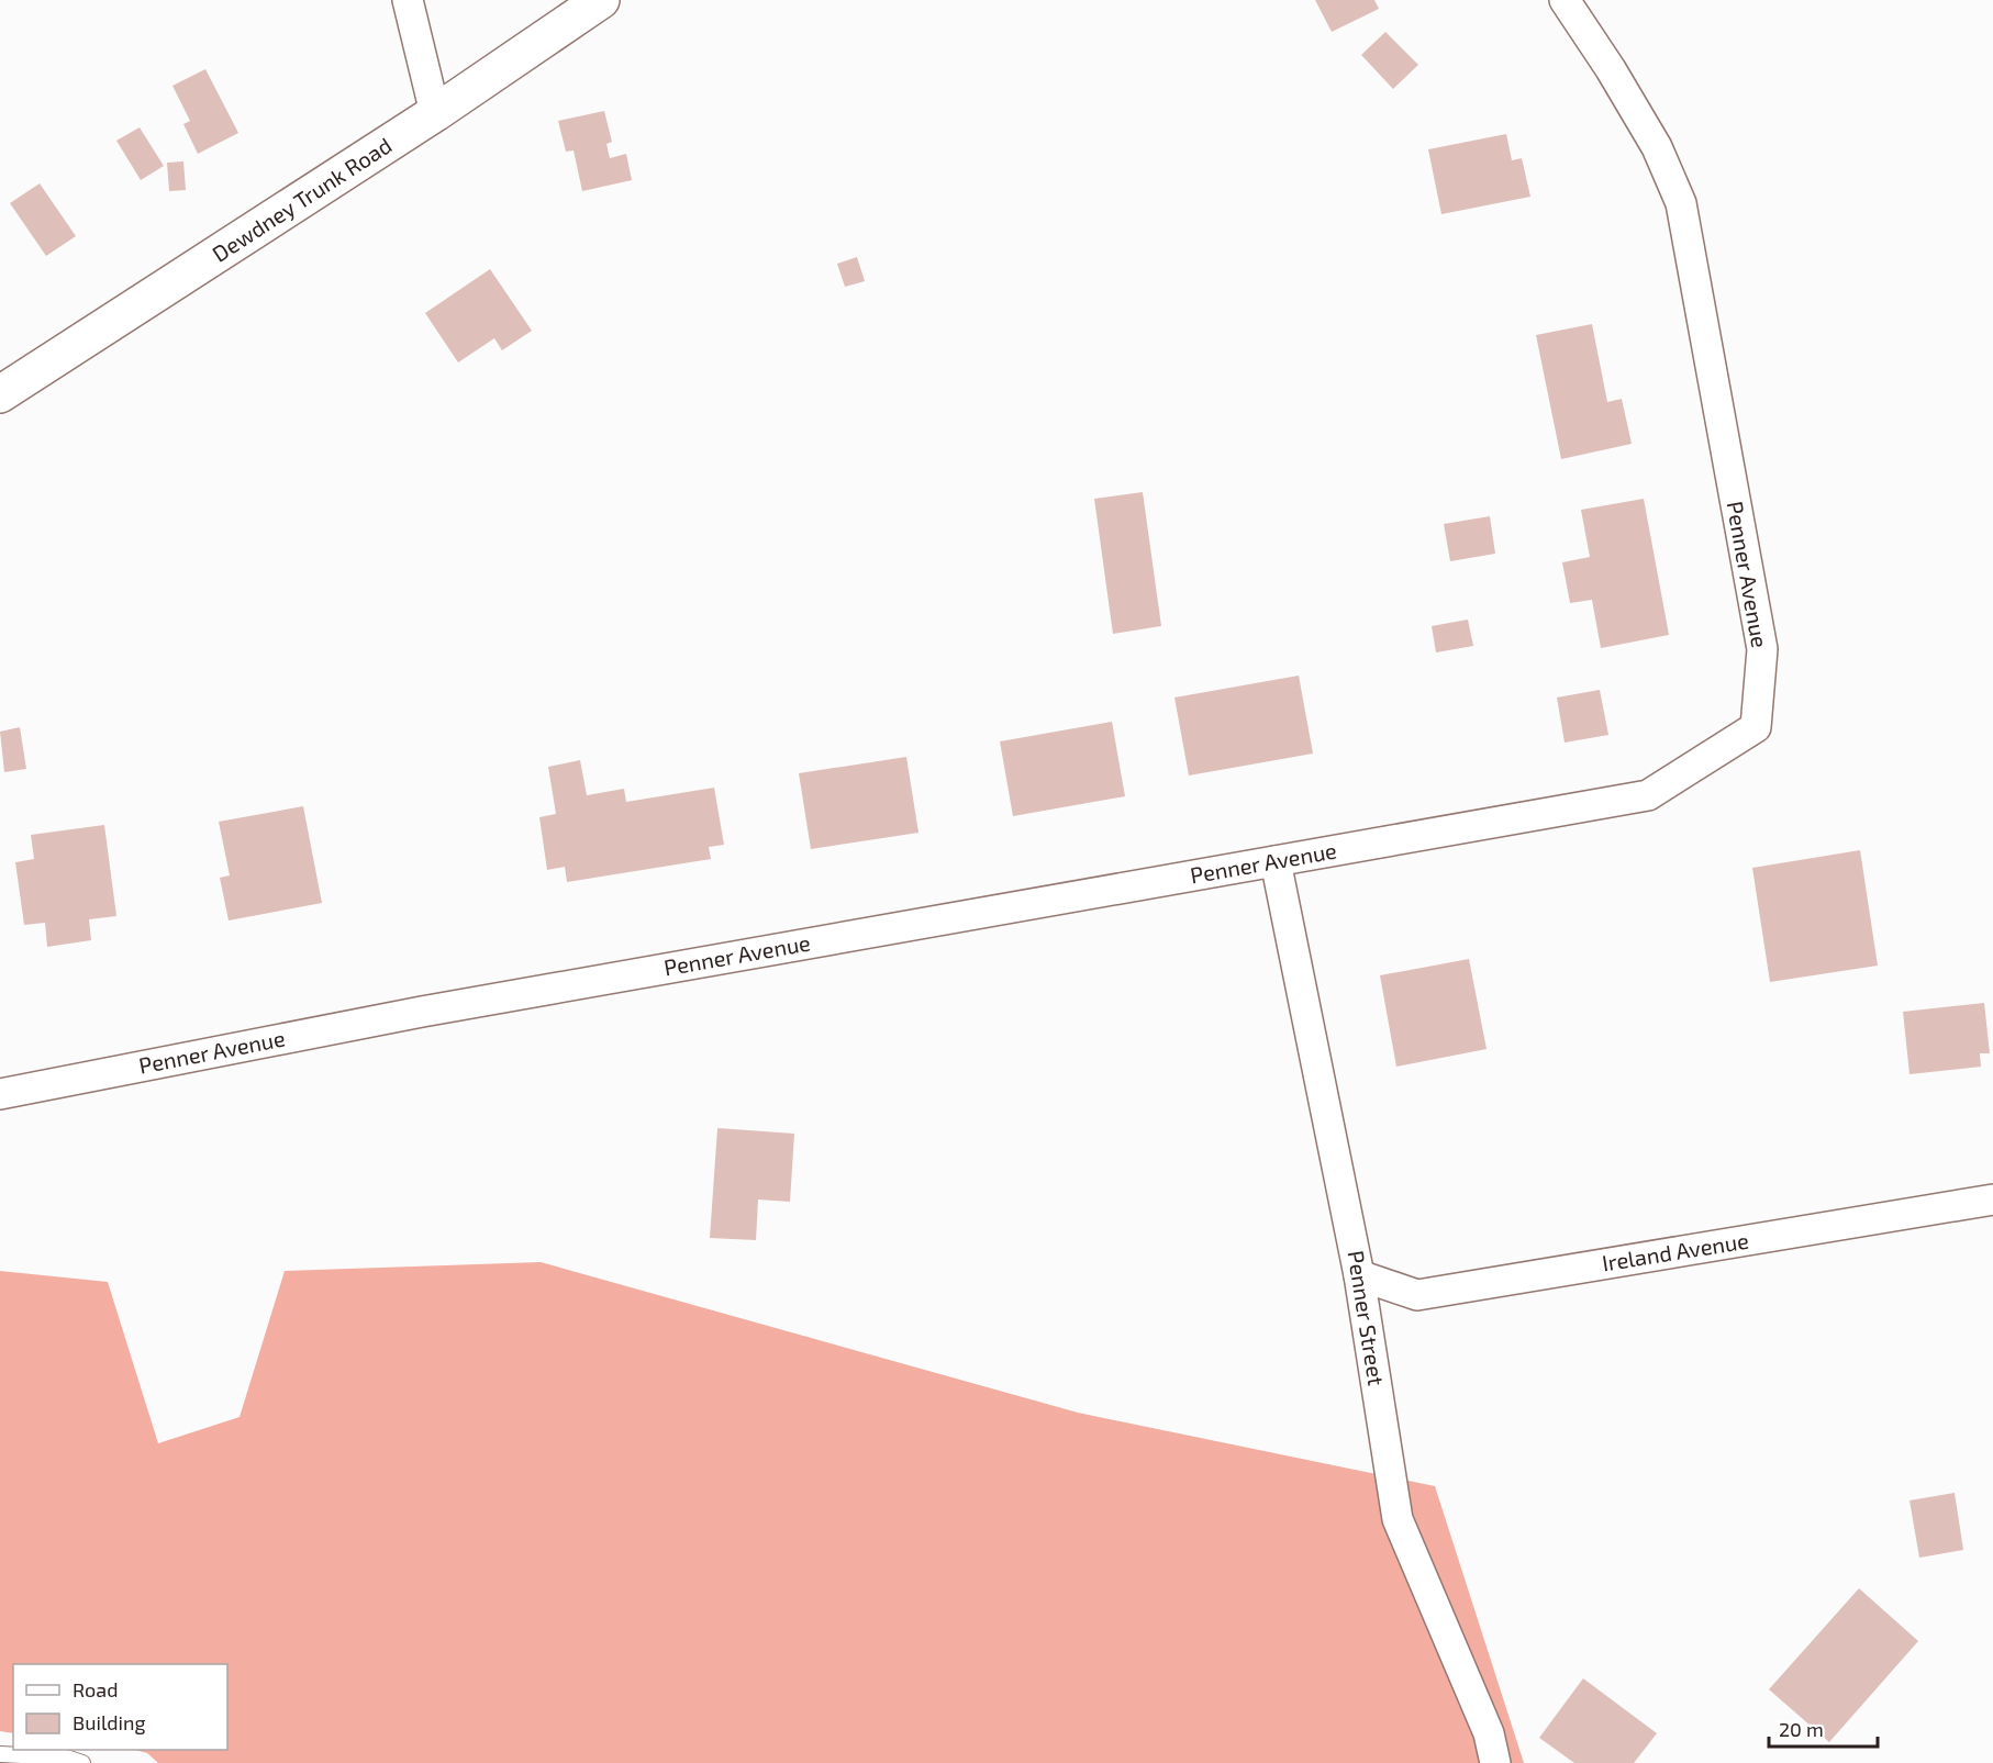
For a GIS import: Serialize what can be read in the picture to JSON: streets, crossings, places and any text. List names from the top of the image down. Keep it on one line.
{"streets":{"main road":["Dewdney Trunk Road"],"street":["Penner Avenue","Ireland Avenue","Penner Street"]},"crossings":[["Penner Avenue","Penner Street"],["Ireland Avenue","Penner Street"]],"legend":["Road","Building"],"scale_bar":"20 m"}
